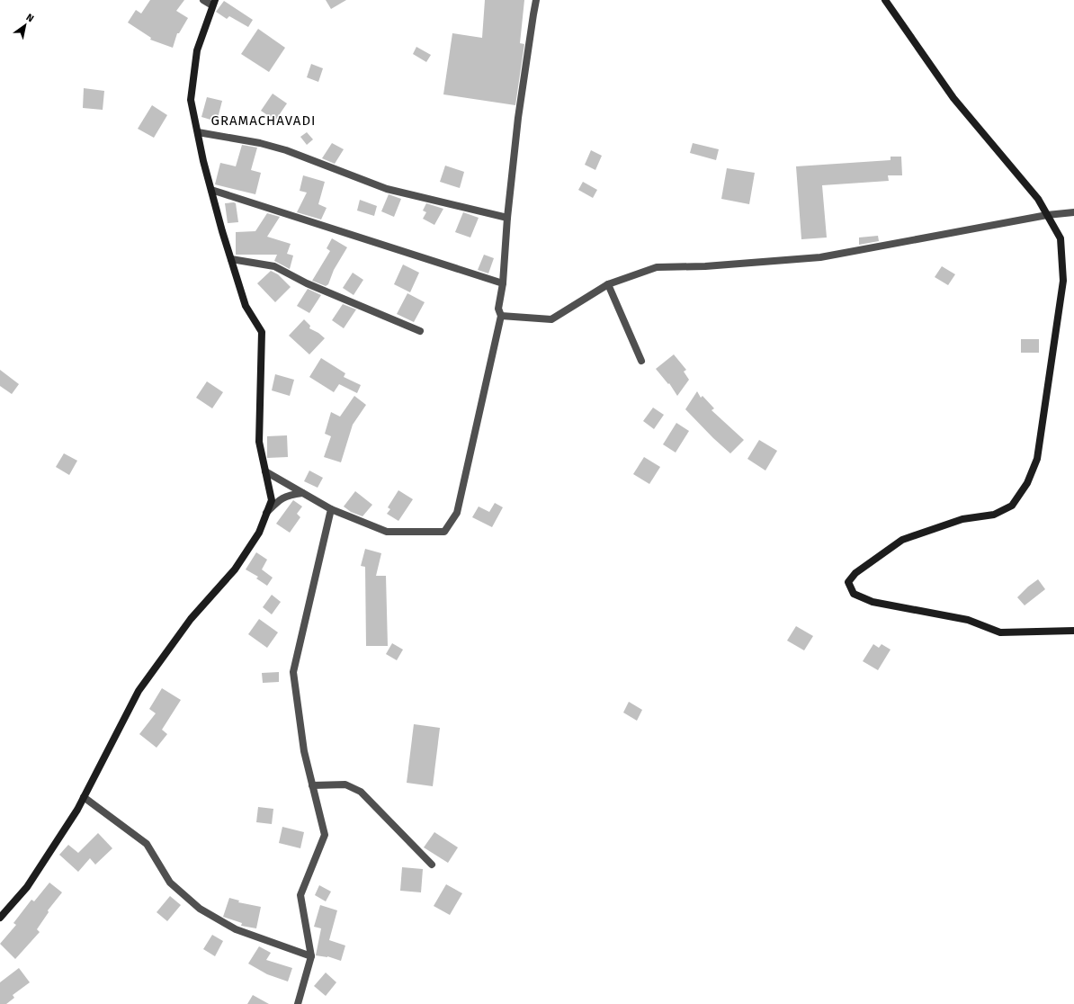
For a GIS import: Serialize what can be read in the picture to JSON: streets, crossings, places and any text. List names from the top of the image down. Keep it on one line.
{"districts":["GRAMACHAVADI"],"north":"top right"}
